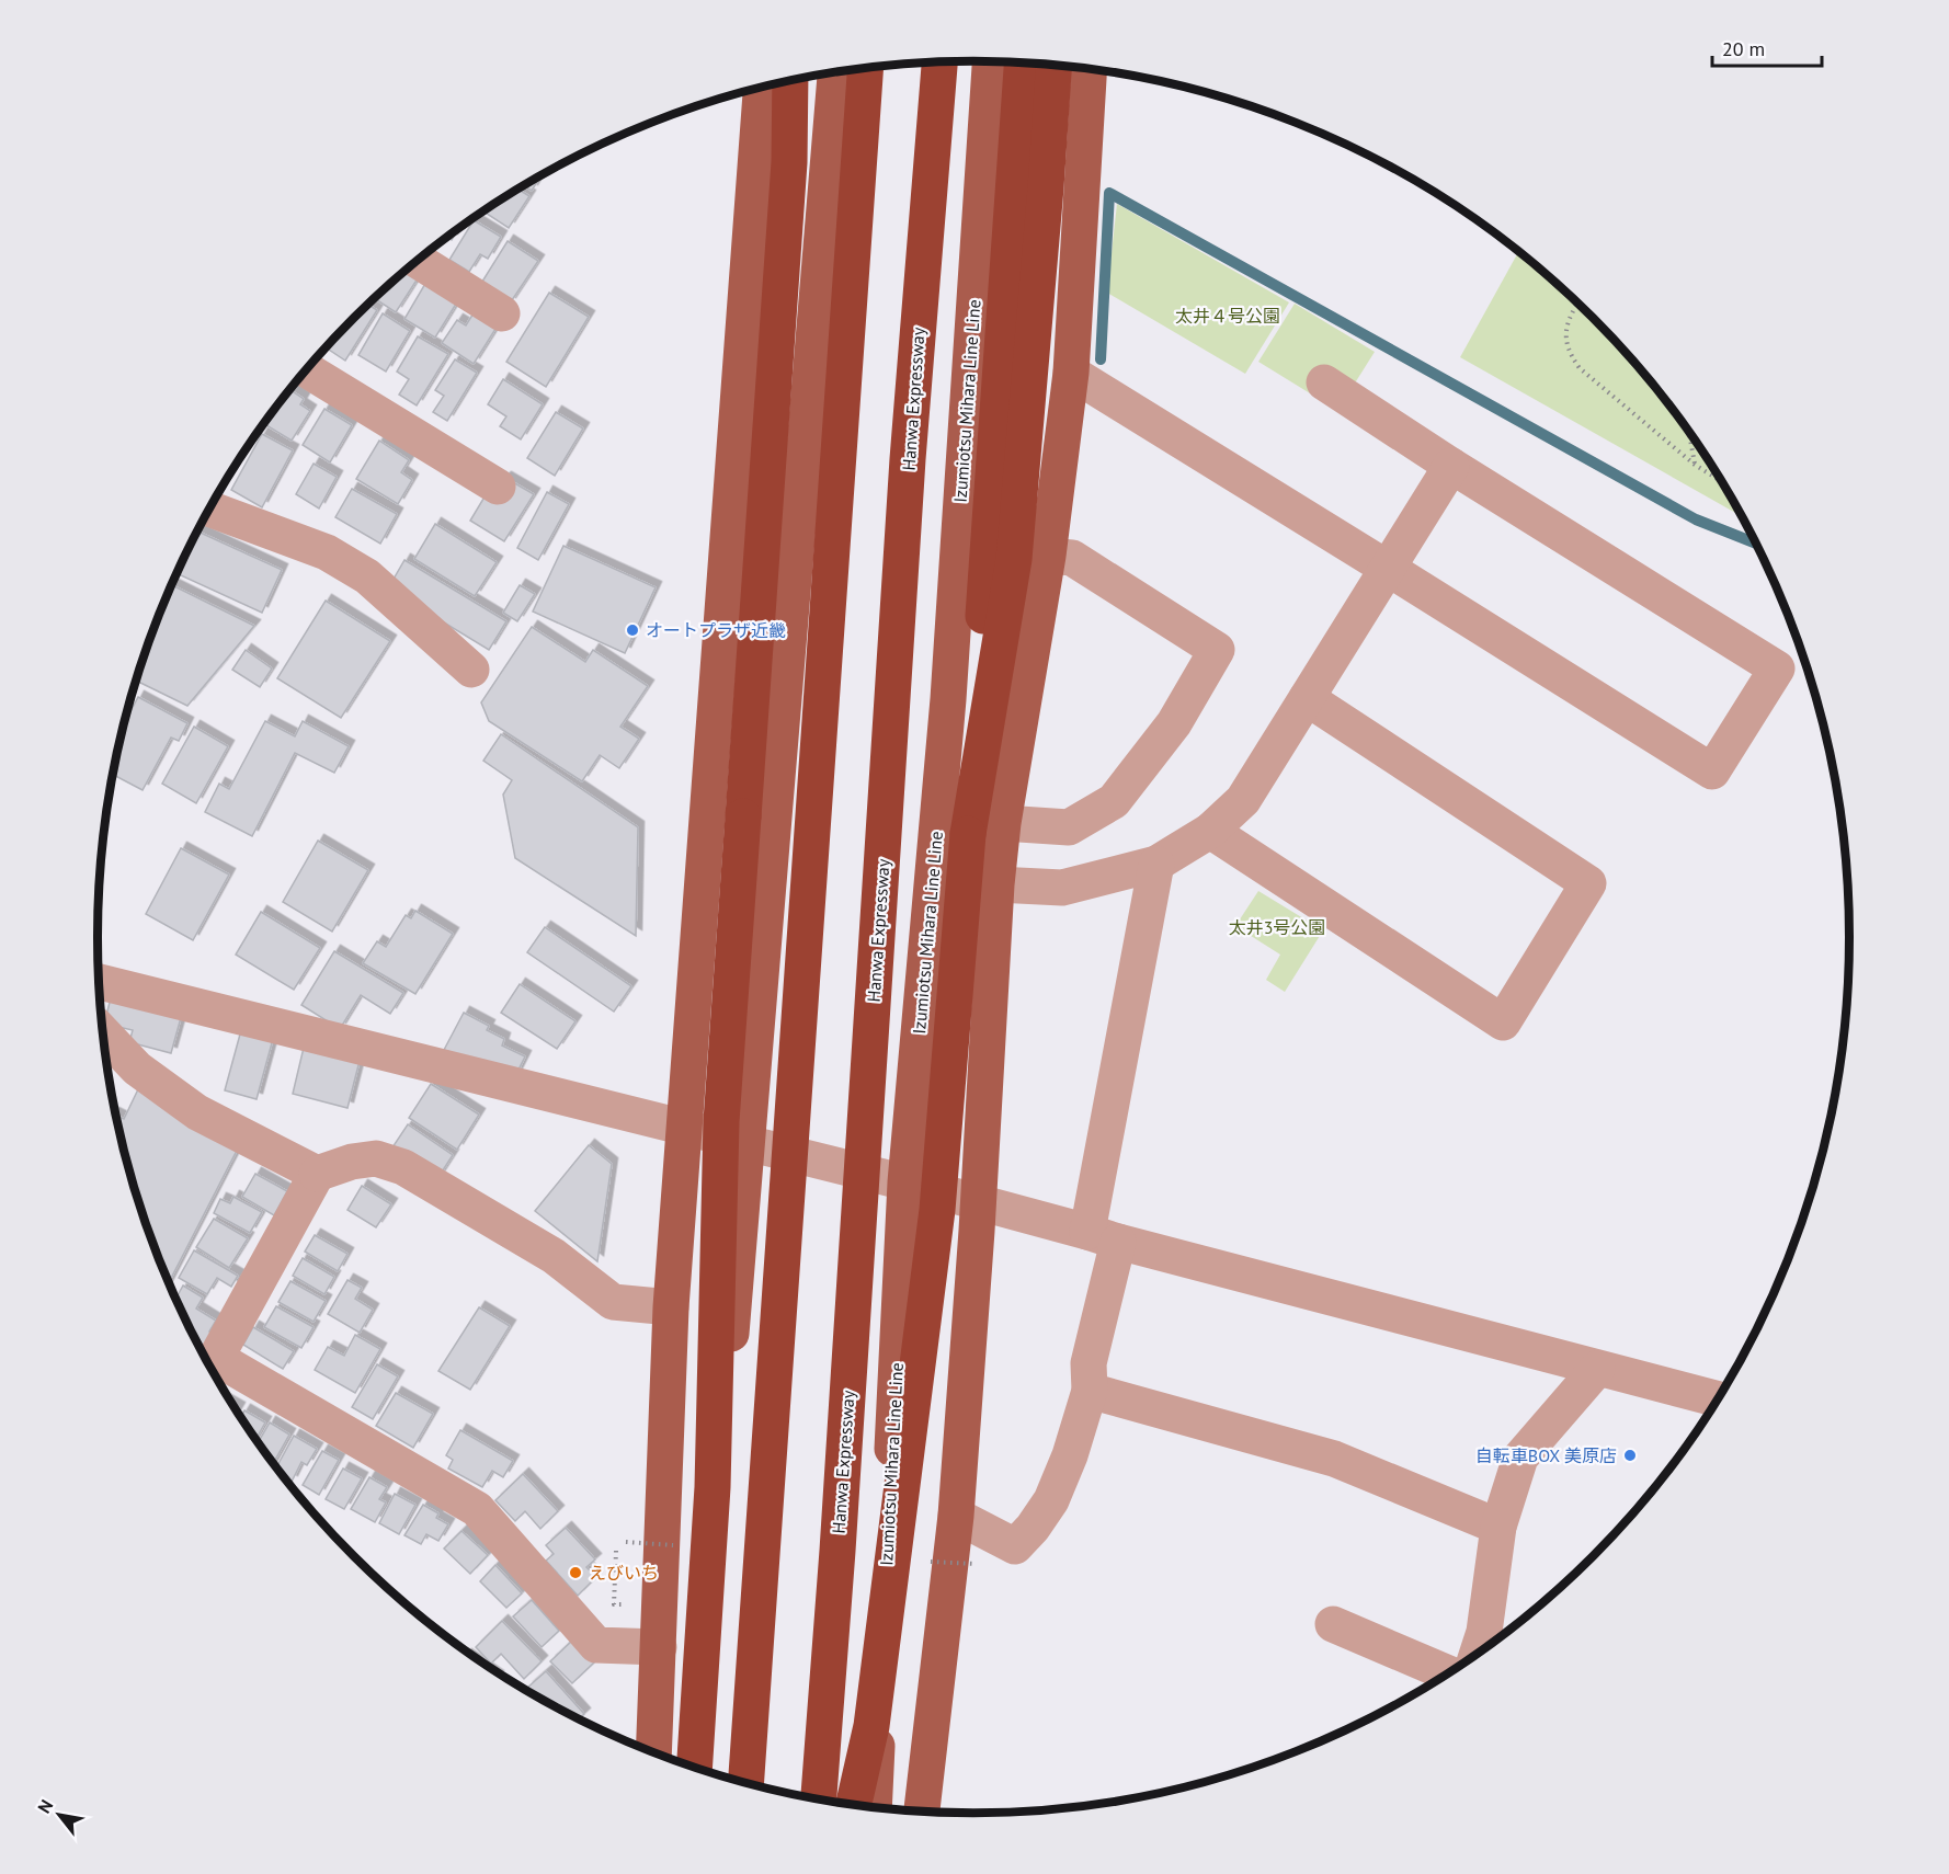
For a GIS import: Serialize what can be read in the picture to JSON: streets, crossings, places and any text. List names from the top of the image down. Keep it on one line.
{"streets":{"highway":["Hanwa Expressway"],"main road":["Izumiotsu Mihara Line Line"]},"parks":["太井４号公園","太井3号公園"],"places":["オートプラザ近畿","自転車BOX 美原店","えびいち"],"scale_bar":"20 m","north":"top left"}
